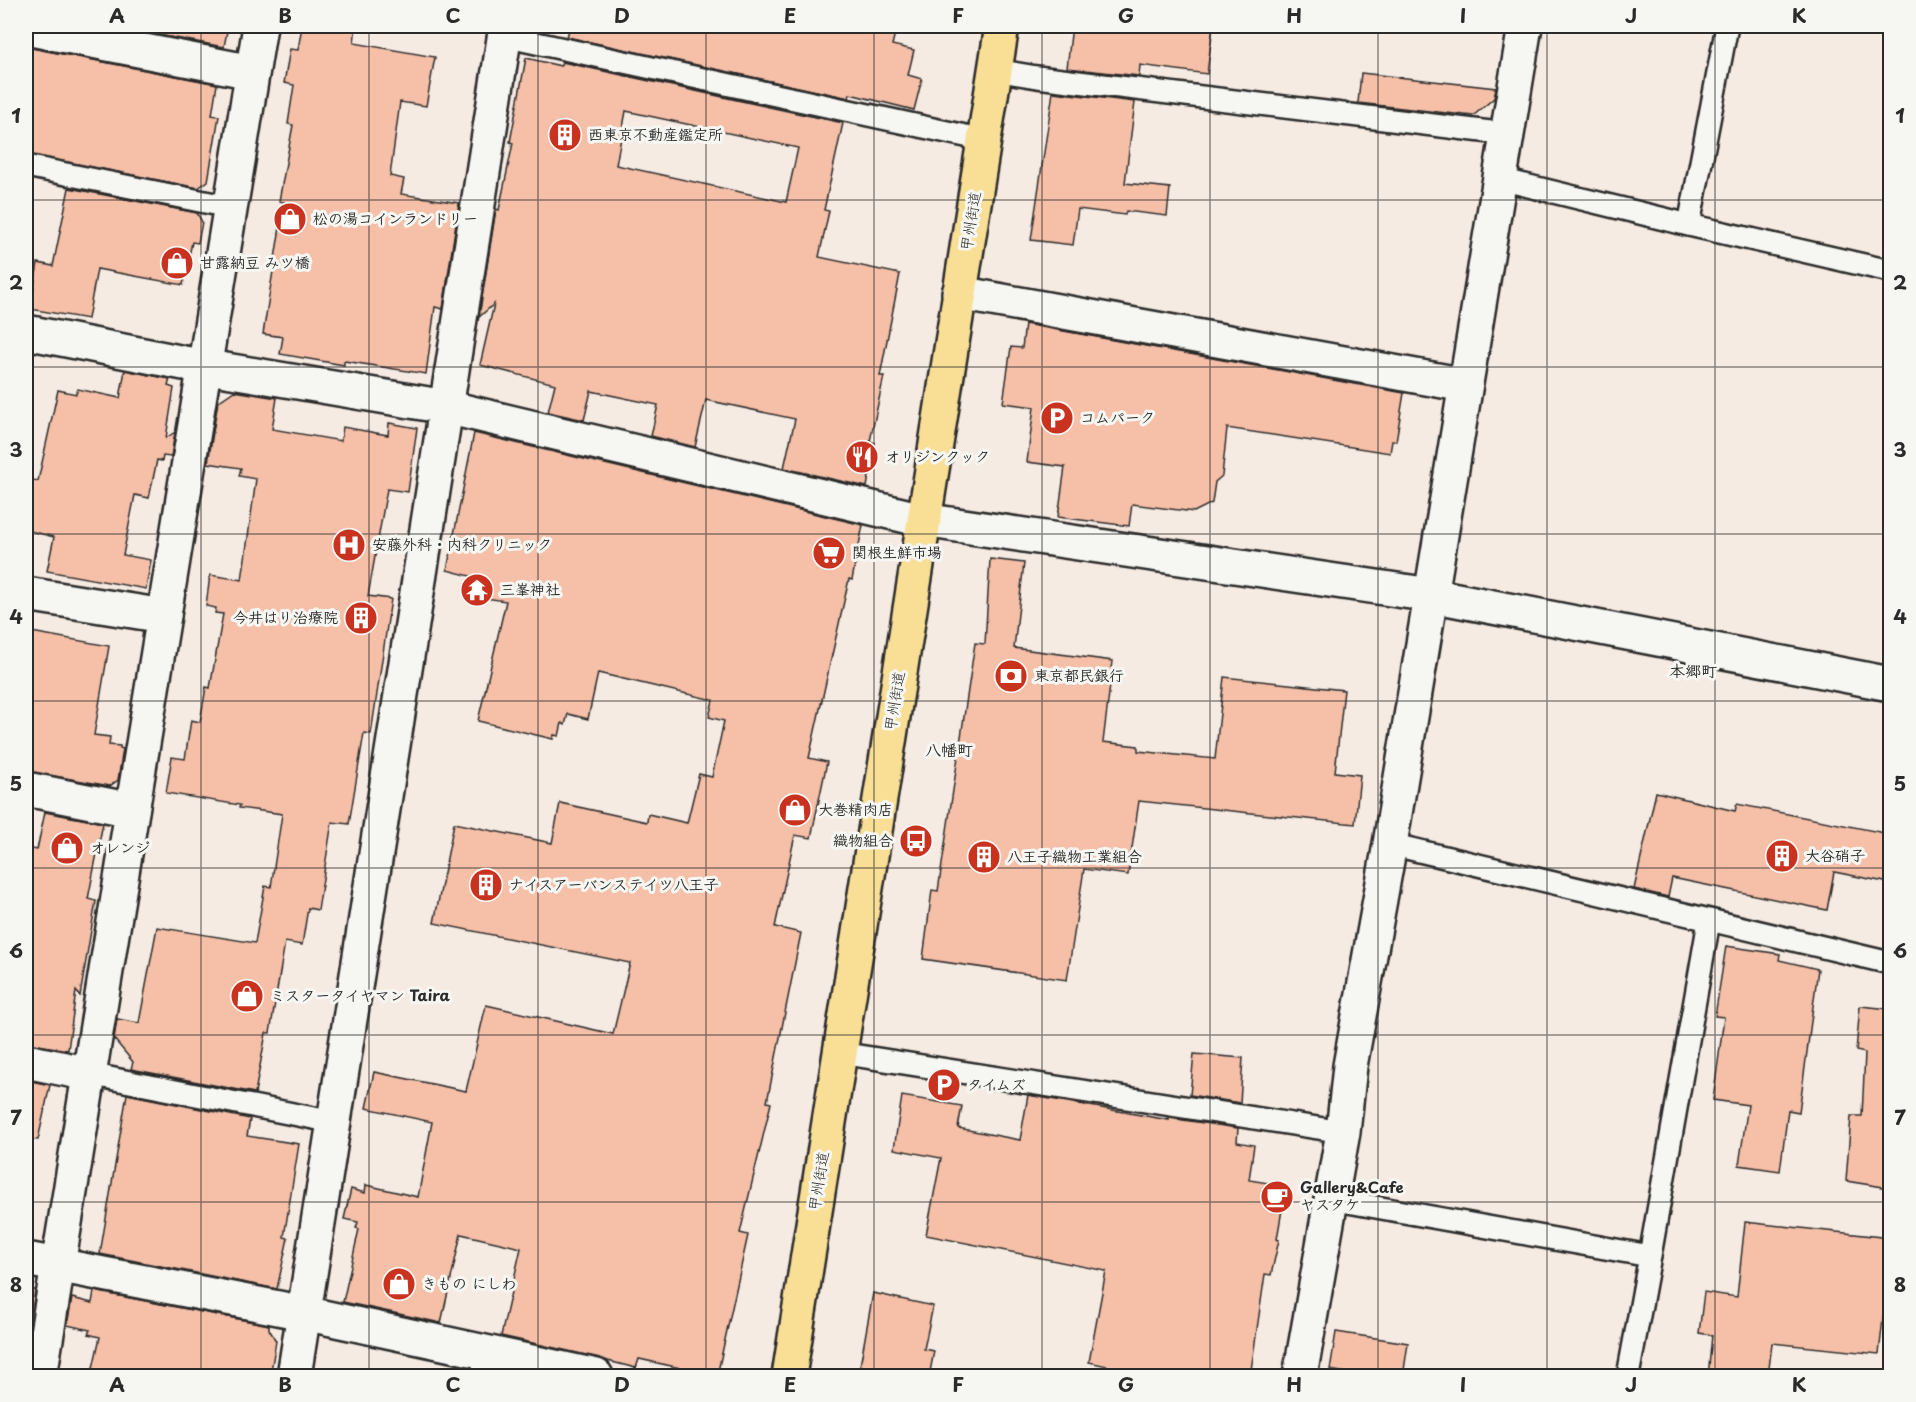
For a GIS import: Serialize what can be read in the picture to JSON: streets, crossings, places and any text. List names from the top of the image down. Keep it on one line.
{"streets":{"highway":["甲州街道"]},"districts":["本郷町","八幡町"],"places":{"building":["西東京不動産鑑定所","今井はり治療院","大谷硝子","八王子織物工業組合","ナイスアーバンステイツ八王子"],"shop":["松の湯コインランドリー","甘露納豆 みツ橋","大巻精肉店","オレンジ","ミスタータイヤマン Taira","きもの にしわ"],"parking":["コムパーク","タイムズ"],"restaurant":["オリジンクック"],"hospital":["安藤外科・内科クリニック"],"supermarket":["関根生鮮市場"],"temple":["三峯神社"],"bank":["東京都民銀行"],"bus stop":["織物組合"],"cafe":["Gallery&Cafe ヤスタケ"]},"grid":{"columns":["A","B","C","D","E","F","G","H","I","J","K"],"rows":["1","2","3","4","5","6","7","8"]}}
